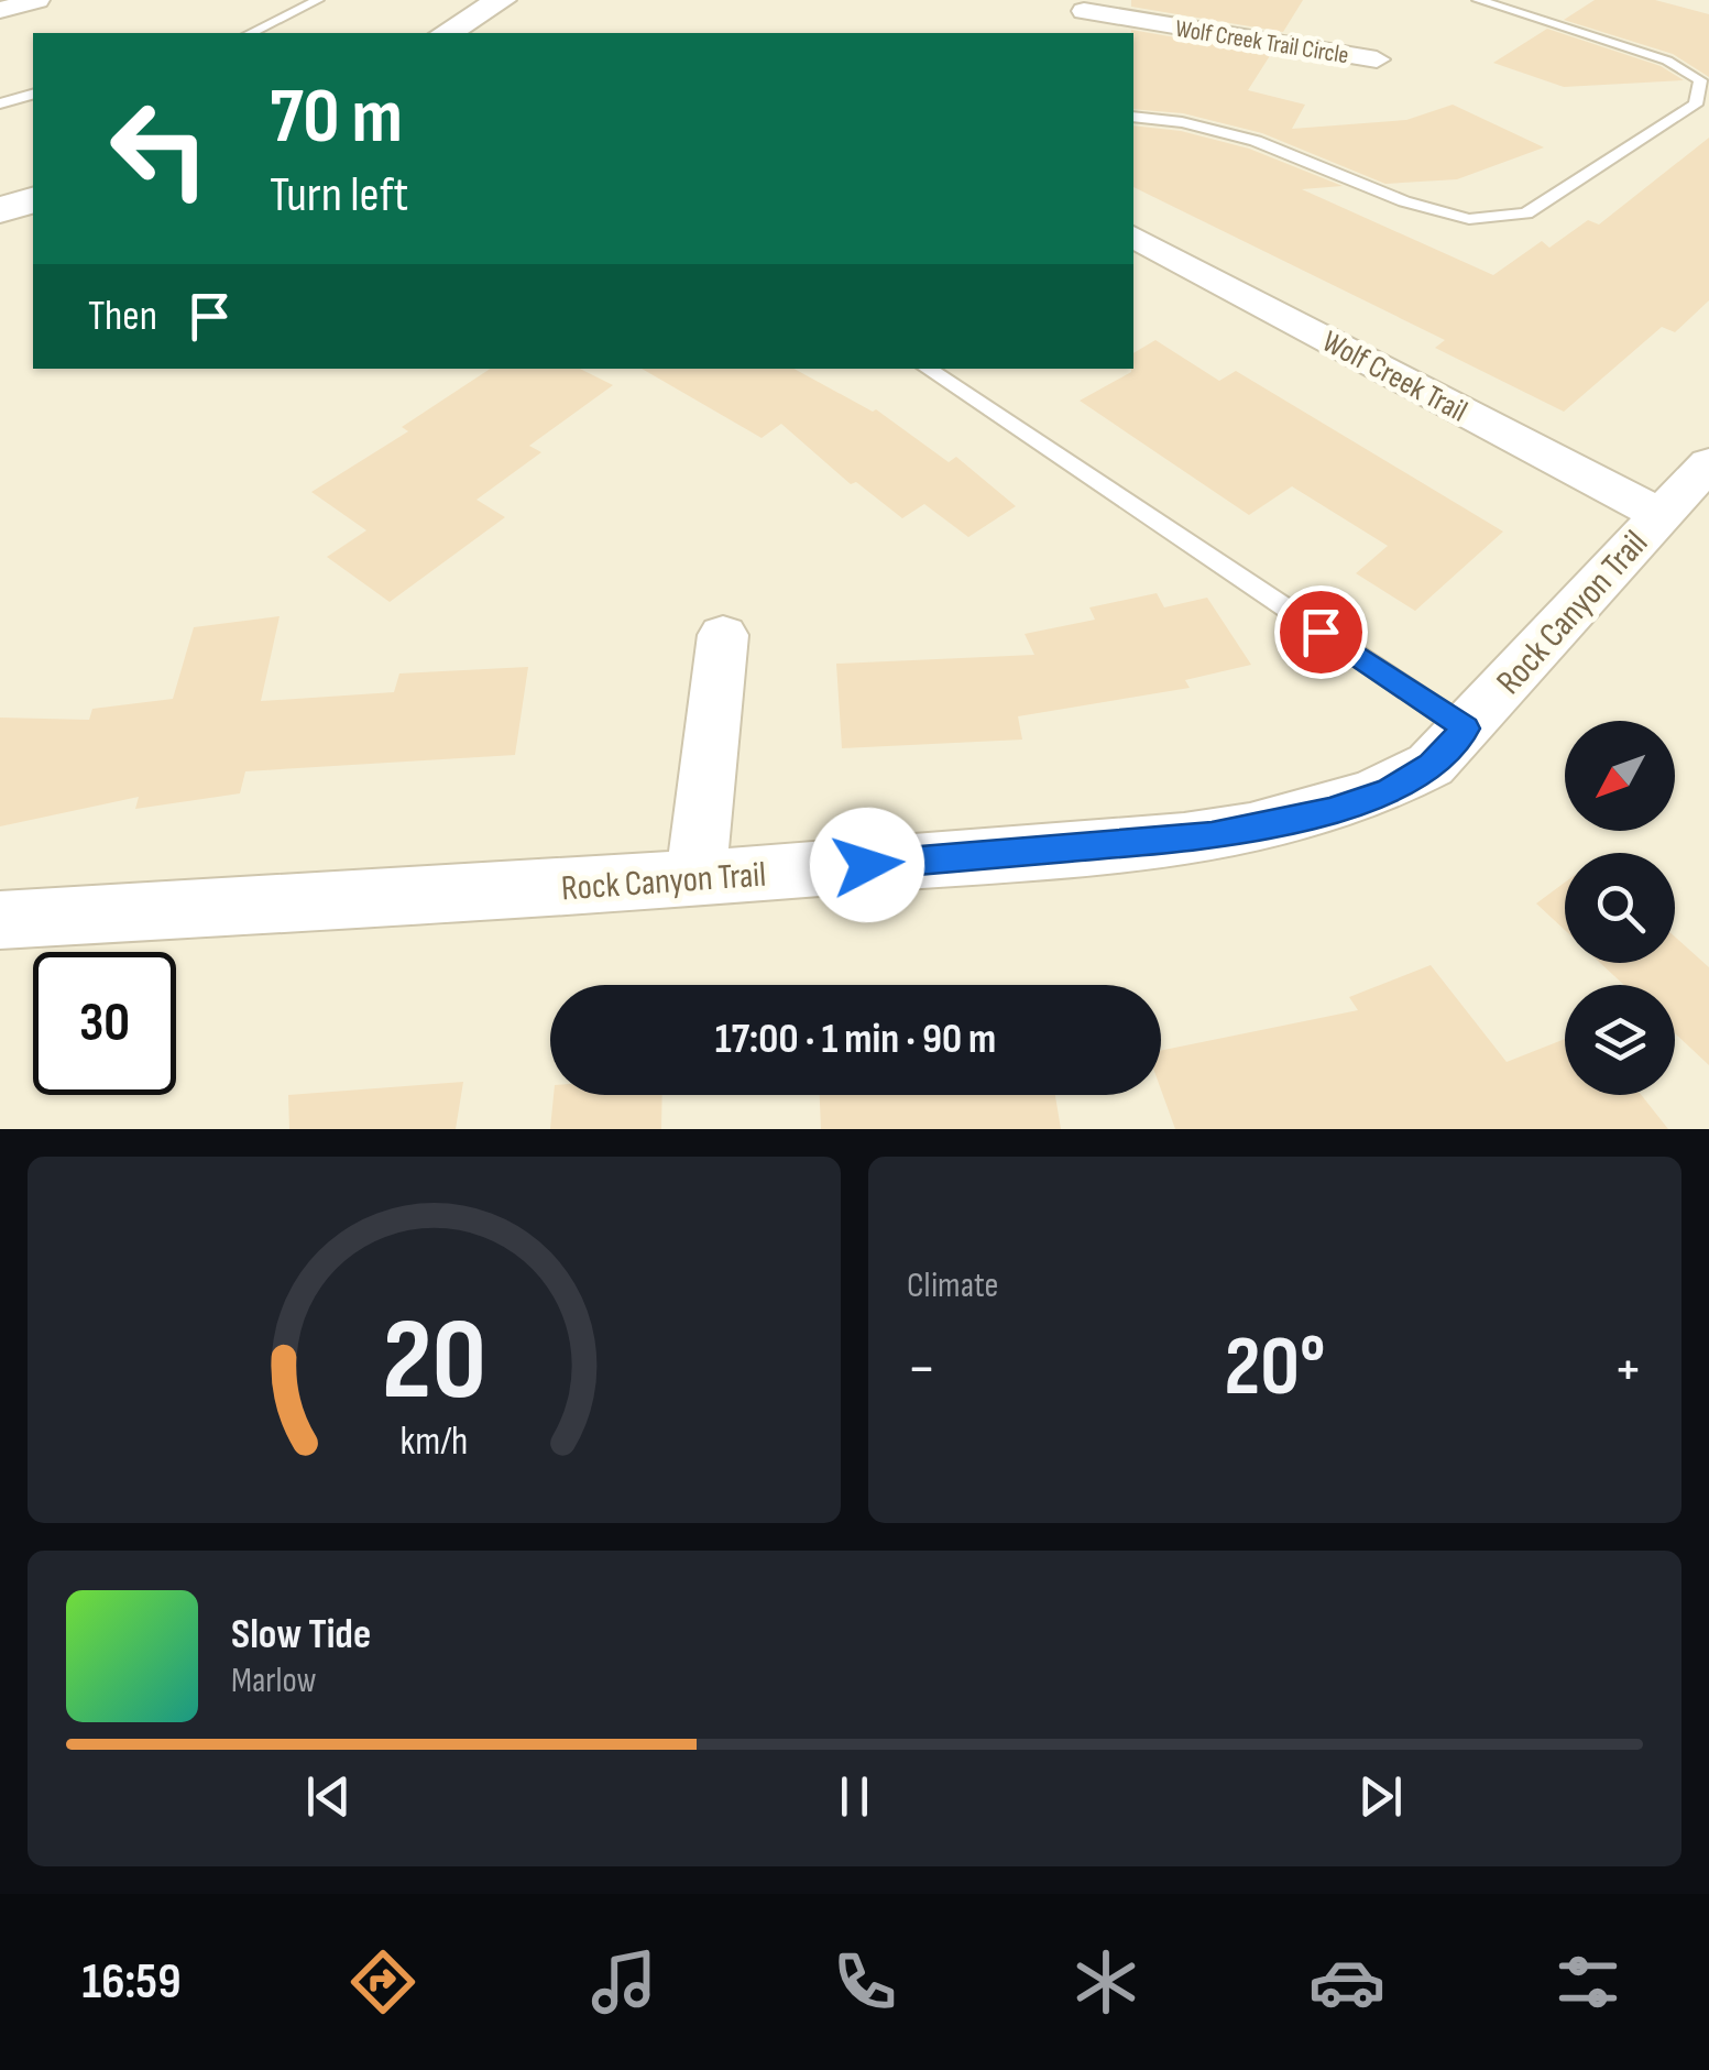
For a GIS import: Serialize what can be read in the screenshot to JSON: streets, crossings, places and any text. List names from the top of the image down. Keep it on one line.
{"streets":{"street":["Wolf Creek Trail Circle","Wolf Creek Trail","Rock Canyon Trail"]},"crossings":[["Wolf Creek Trail","Rock Canyon Trail"]],"north":"bottom left","page":{"turn":["70 m","Turn left"],"then":"Then","limit":"30","trip":"17:00 · 1 min · 90 m","tile":"Climate","heat":["−","20°","+"],"song":["Slow Tide","Marlow"],"tabs":"16:59","gauge":["20","km/h"]}}
